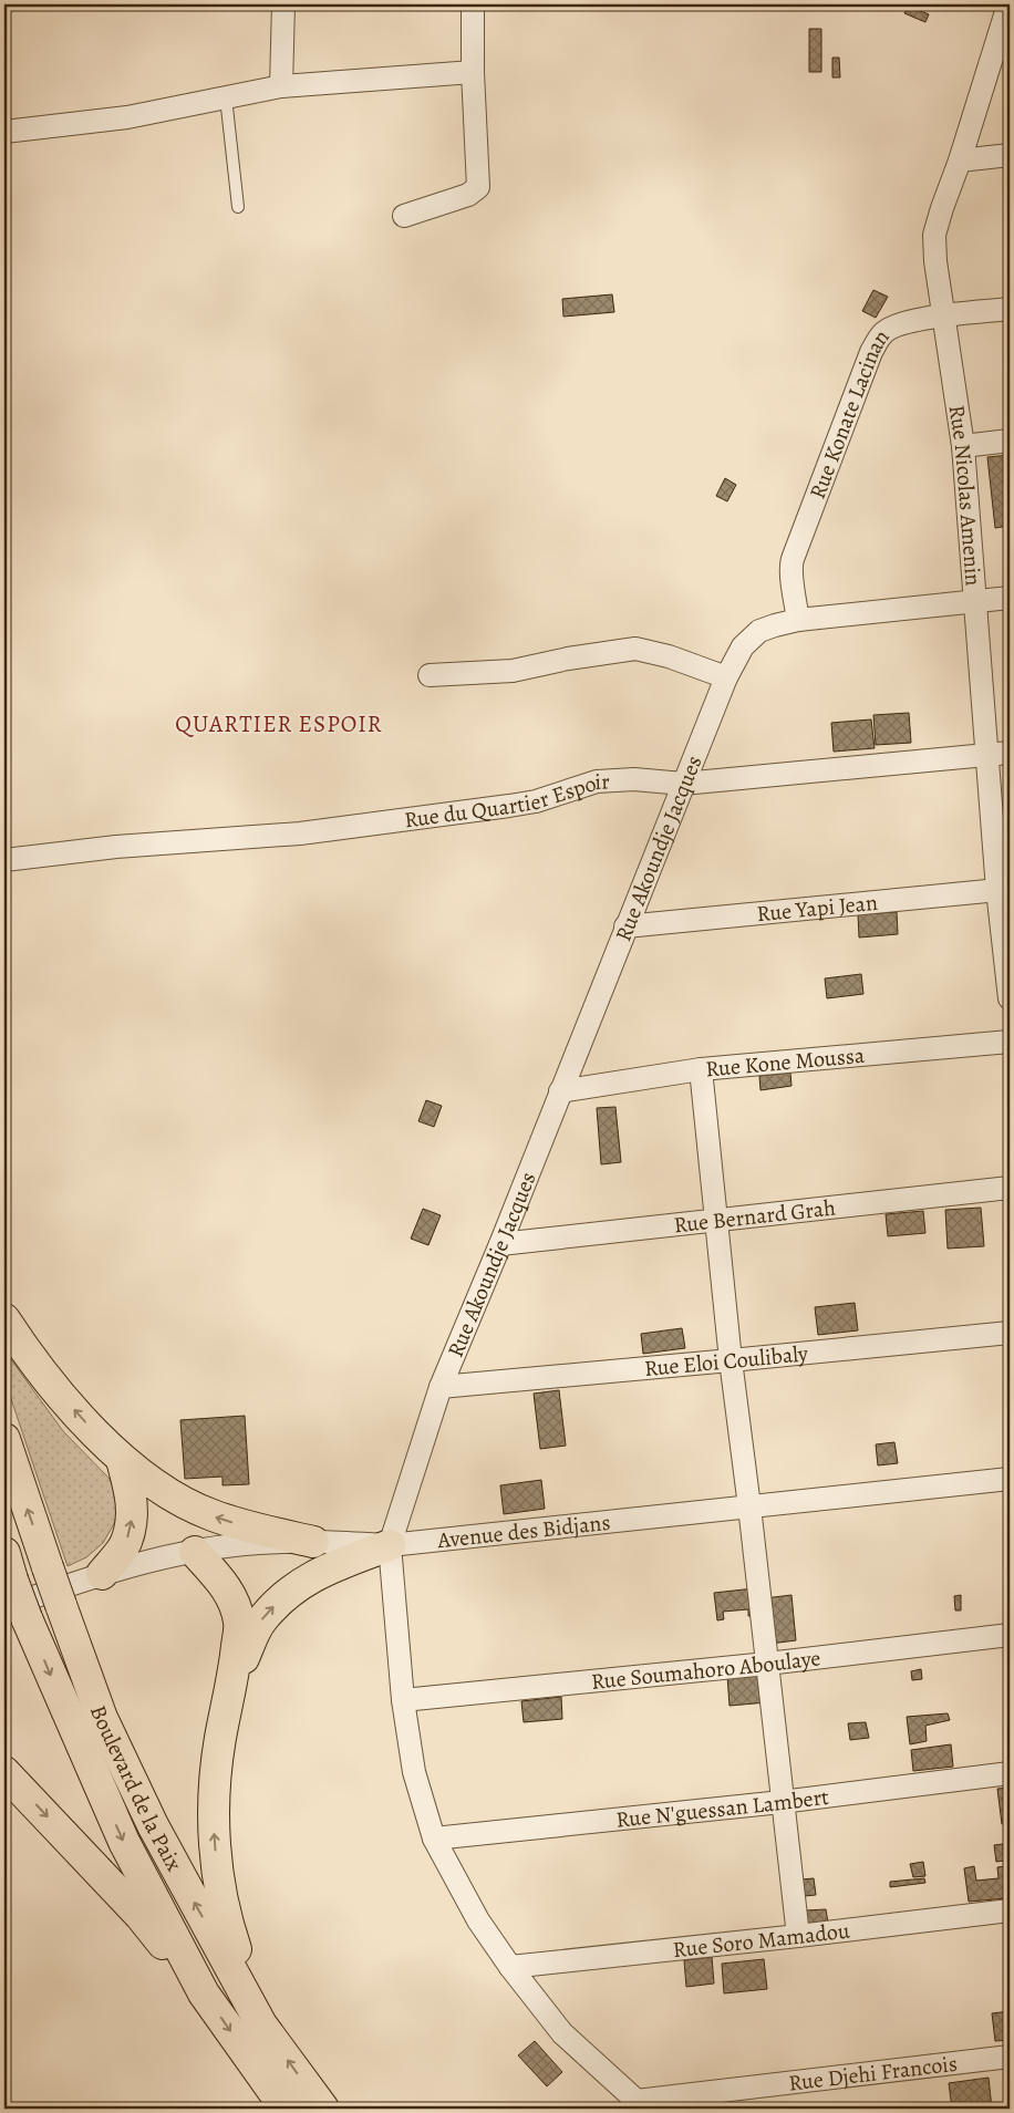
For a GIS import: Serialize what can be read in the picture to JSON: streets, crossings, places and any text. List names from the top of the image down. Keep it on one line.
{"streets":{"main road":["Boulevard de la Paix"],"street":["Rue Konate Lacinan","Rue Nicolas Amenin","Rue du Quartier Espoir","Rue Akoundje Jacques","Rue Yapi Jean","Rue Kone Moussa","Rue Bernard Grah","Rue Eloi Coulibaly","Avenue des Bidjans","Rue Soumahoro Aboulaye","Rue N'guessan Lambert","Rue Soro Mamadou","Rue Djehi Francois"]},"crossings":[["Rue Konate Lacinan","Rue Nicolas Amenin"],["Rue Konate Lacinan","Rue Akoundje Jacques"],["Rue Nicolas Amenin","Rue du Quartier Espoir"],["Rue Nicolas Amenin","Rue Akoundje Jacques"],["Rue Nicolas Amenin","Rue Yapi Jean"],["Rue du Quartier Espoir","Rue Akoundje Jacques"],["Rue Akoundje Jacques","Rue Yapi Jean"],["Rue Akoundje Jacques","Rue Kone Moussa"],["Rue Akoundje Jacques","Rue Bernard Grah"],["Rue Akoundje Jacques","Rue Eloi Coulibaly"],["Rue Akoundje Jacques","Avenue des Bidjans"],["Rue Akoundje Jacques","Rue Soumahoro Aboulaye"],["Rue Akoundje Jacques","Rue N'guessan Lambert"],["Rue Akoundje Jacques","Rue Soro Mamadou"],["Rue Akoundje Jacques","Rue Djehi Francois"],["Avenue des Bidjans","Boulevard de la Paix"]],"districts":["QUARTIER ESPOIR"]}
